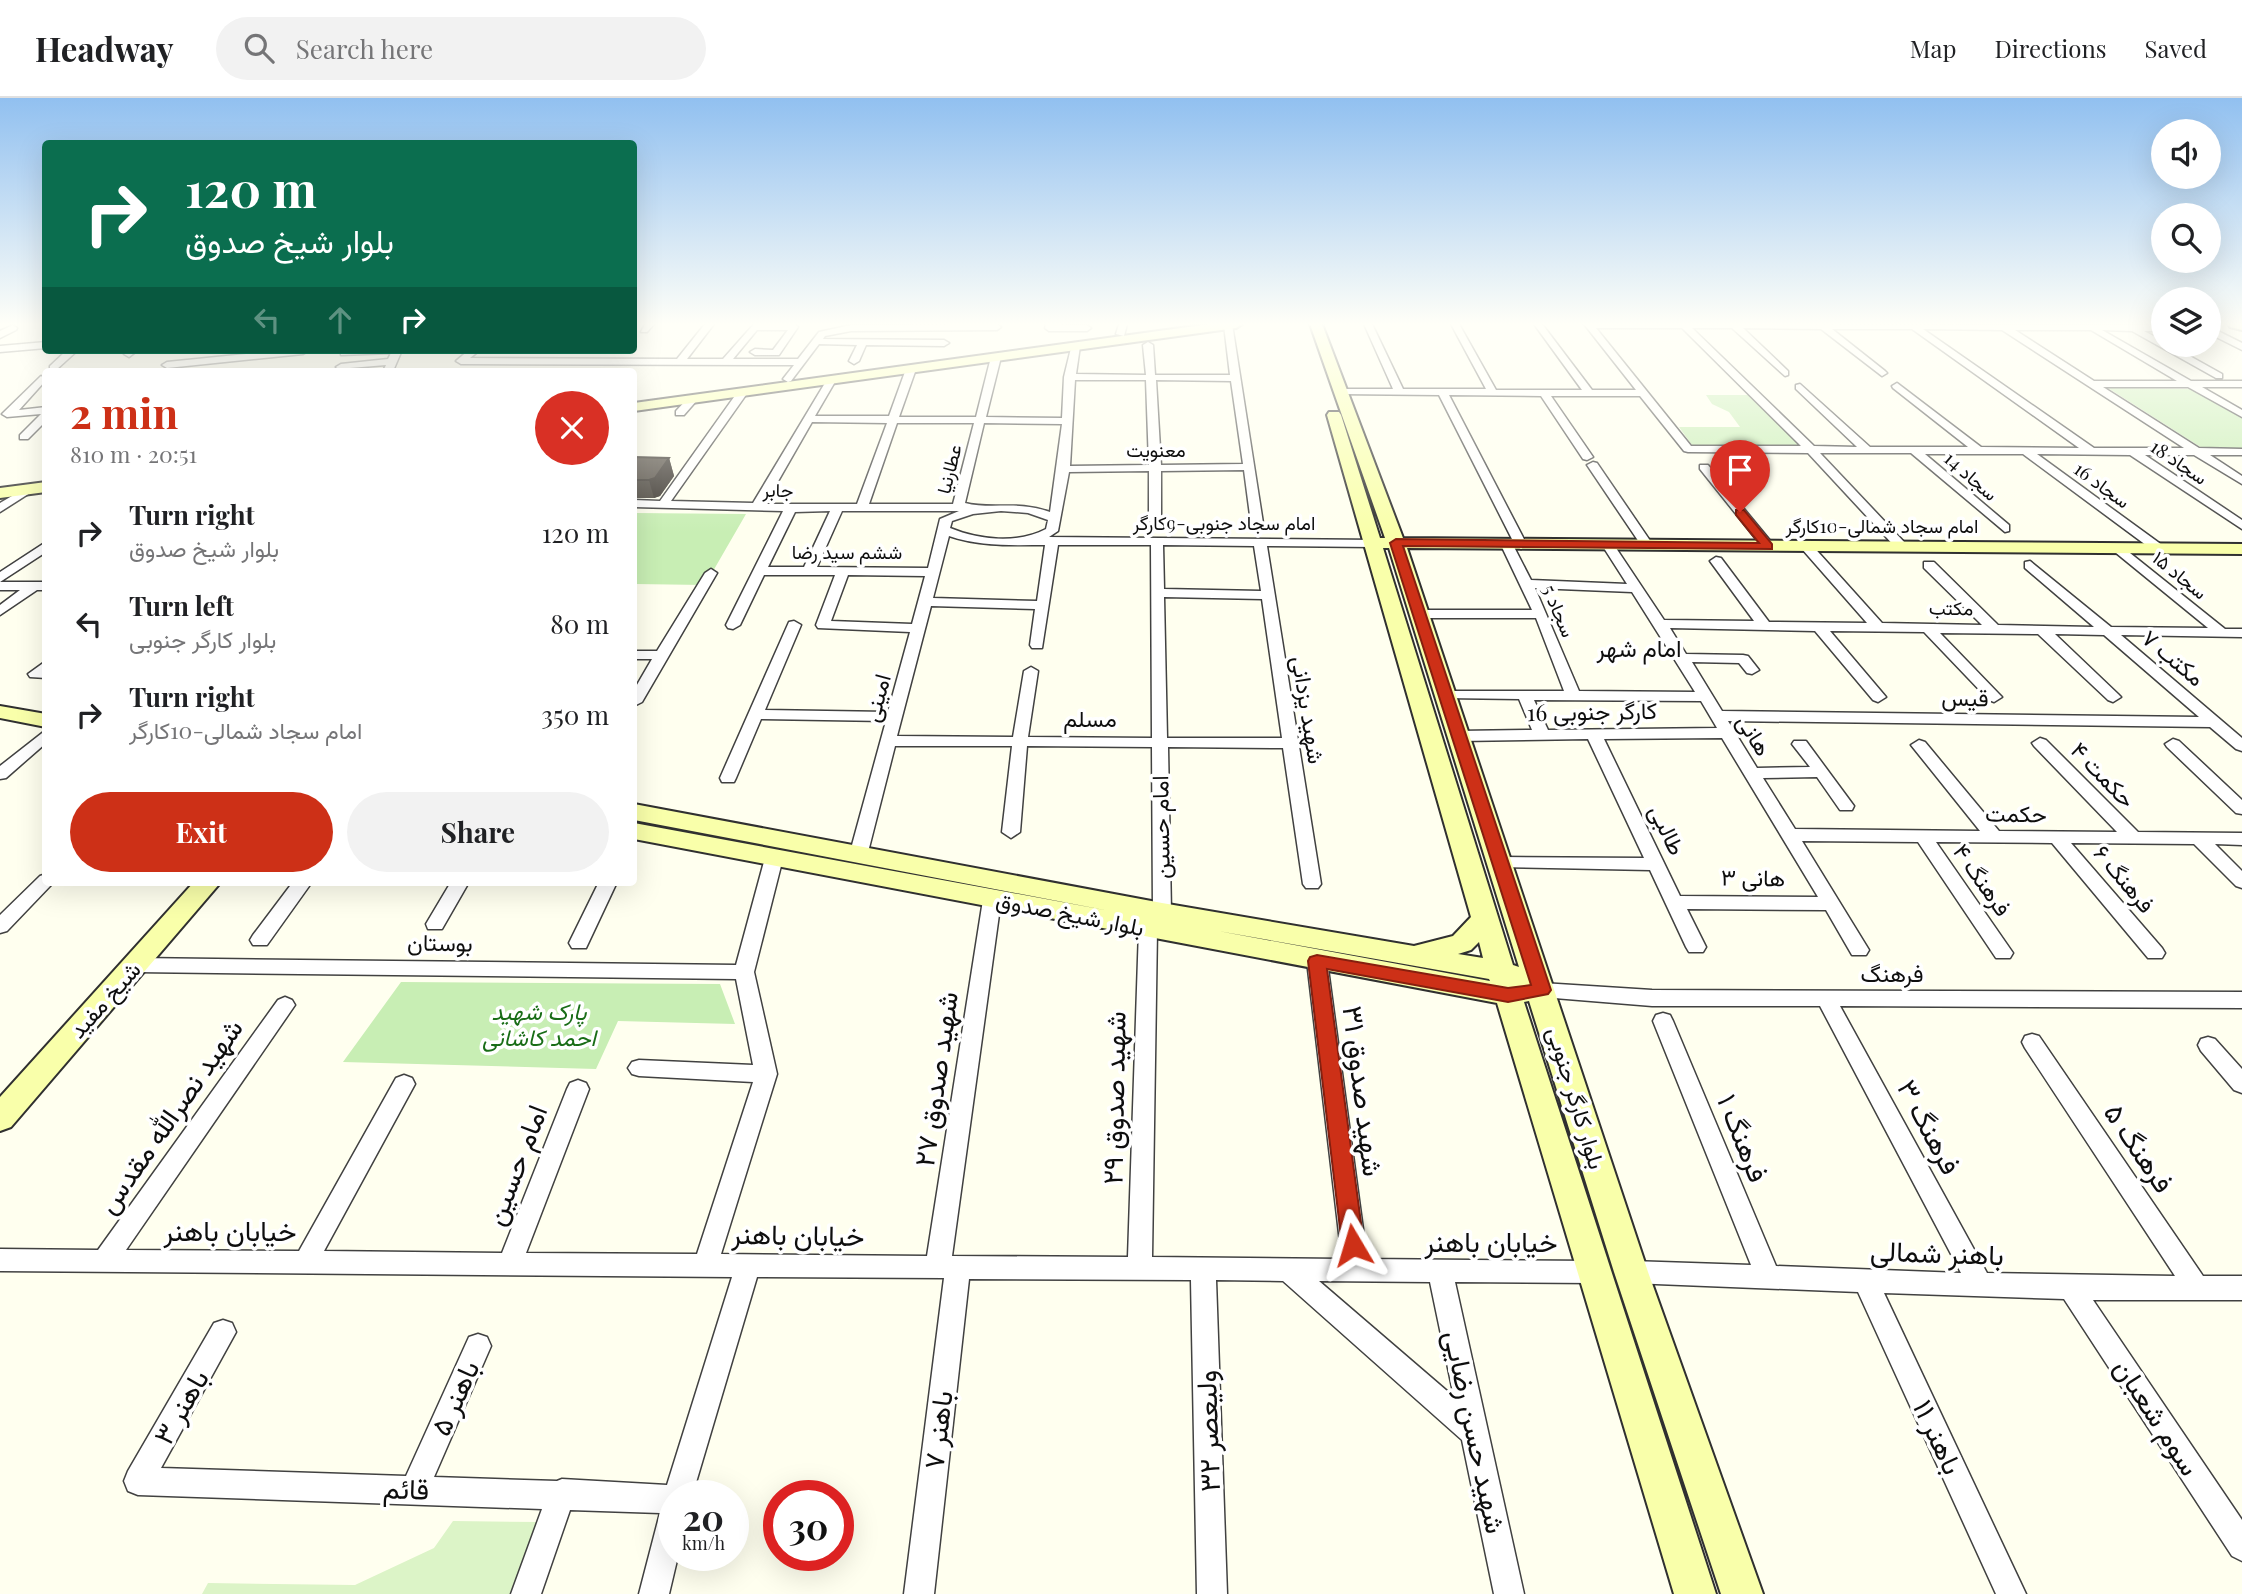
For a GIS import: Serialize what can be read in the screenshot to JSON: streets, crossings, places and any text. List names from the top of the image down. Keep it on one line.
{"streets":{"main road":["امام سجاد شمالی-10کارگر","بلوار شیخ صدوق","شیخ مفید","بلوار کارگر جنوبی"],"street":["معنویت","سجاد 18","عطارنیا","سجاد 14","سجاد 16","جابر","امام سجاد جنوبی-9کارگر","ششم سید رضا","سجاد ۱۵","مکتب","سجاد 5","مکتب ۷","امینی","قیس","شهید یزدانی","کارگر جنوبی 16","مسلم","هانی","حکمت ۴","حکمت","امام حسین","طالبی","هانی ۳","فرهنگ ۶","فرهنگ ۴","بوستان","فرهنگ","شهید صدوق ۲۷","شهید صدوق ۳۱","شهید صدوق ۲۹","شهید نصرالله مقدس","فرهنگ ۳","فرهنگ ۱","فرهنگ ۵","خیابان باهنر","باهنر شمالی","باهنر ۵","باهنر ۳","سوم شعبان","باهنر ۷","ولیعصر ۳۲","شهید حسن رضایی","باهنر ۱۱","قائم"]},"crossings":[["عطارنیا","جابر"],["سجاد 16","امام سجاد شمالی-10کارگر"],["امام سجاد جنوبی-9کارگر","امام سجاد شمالی-10کارگر"],["امام سجاد جنوبی-9کارگر","شهید یزدانی"],["امام سجاد جنوبی-9کارگر","امام حسین"],["امام سجاد جنوبی-9کارگر","بلوار کارگر جنوبی"],["امام سجاد شمالی-10کارگر","سجاد ۱۵"],["امام سجاد شمالی-10کارگر","سجاد 5"],["امام سجاد شمالی-10کارگر","هانی"],["امام سجاد شمالی-10کارگر","بلوار کارگر جنوبی"],["ششم سید رضا","امینی"],["سجاد ۱۵","مکتب"],["مکتب","مکتب ۷"],["مکتب","هانی"],["مکتب ۷","قیس"],["امینی","مسلم"],["امینی","بلوار شیخ صدوق"],["قیس","هانی"],["شهید یزدانی","مسلم"],["کارگر جنوبی 16","هانی"],["کارگر جنوبی 16","طالبی"],["کارگر جنوبی 16","بلوار کارگر جنوبی"],["مسلم","امام حسین"],["هانی","حکمت"],["هانی","هانی ۳"],["حکمت ۴","حکمت"],["حکمت","فرهنگ ۶"],["حکمت","فرهنگ ۴"],["امام حسین","بلوار شیخ صدوق"],["امام حسین","شهید صدوق ۲۹"],["امام حسین","خیابان باهنر"],["طالبی","هانی ۳"],["بلوار شیخ صدوق","شهید صدوق ۲۷"],["بلوار شیخ صدوق","شهید صدوق ۳۱"],["بلوار شیخ صدوق","شهید صدوق ۲۹"],["بلوار شیخ صدوق","بلوار کارگر جنوبی"],["بوستان","شیخ مفید"],["فرهنگ","بلوار کارگر جنوبی"],["فرهنگ","فرهنگ ۳"],["شهید صدوق ۲۷","خیابان باهنر"],["شهید صدوق ۲۷","باهنر ۷"],["شهید صدوق ۳۱","خیابان باهنر"],["شهید صدوق ۲۹","خیابان باهنر"],["بلوار کارگر جنوبی","خیابان باهنر"],["بلوار کارگر جنوبی","باهنر شمالی"],["شهید نصرالله مقدس","خیابان باهنر"],["فرهنگ ۳","باهنر شمالی"],["فرهنگ ۱","باهنر شمالی"],["فرهنگ ۵","باهنر شمالی"],["خیابان باهنر","باهنر ۷"],["خیابان باهنر","ولیعصر ۳۲"],["خیابان باهنر","شهید حسن رضایی"],["باهنر شمالی","سوم شعبان"],["باهنر شمالی","باهنر ۱۱"],["باهنر ۵","قائم"],["باهنر ۳","قائم"]],"districts":["امام شهر"],"parks":["پارک شهید احمد کاشانی"],"page":{"header":"Headway","search":"Search here","nav":["Map","Directions","Saved"],"turn":["120 m","بلوار شیخ صدوق"],"heading":["2 min","810 m · 20:51"],"list":[{"name":"Turn right","note":"بلوار شیخ صدوق","value":"120 m"},{"name":"Turn left","note":"بلوار کارگر جنوبی","value":"80 m"},{"name":"Turn right","note":"امام سجاد شمالی-10کارگر","value":"350 m"}],"buttons":["Exit","Share"],"speed":"20 km/h","limit":"30"}}
